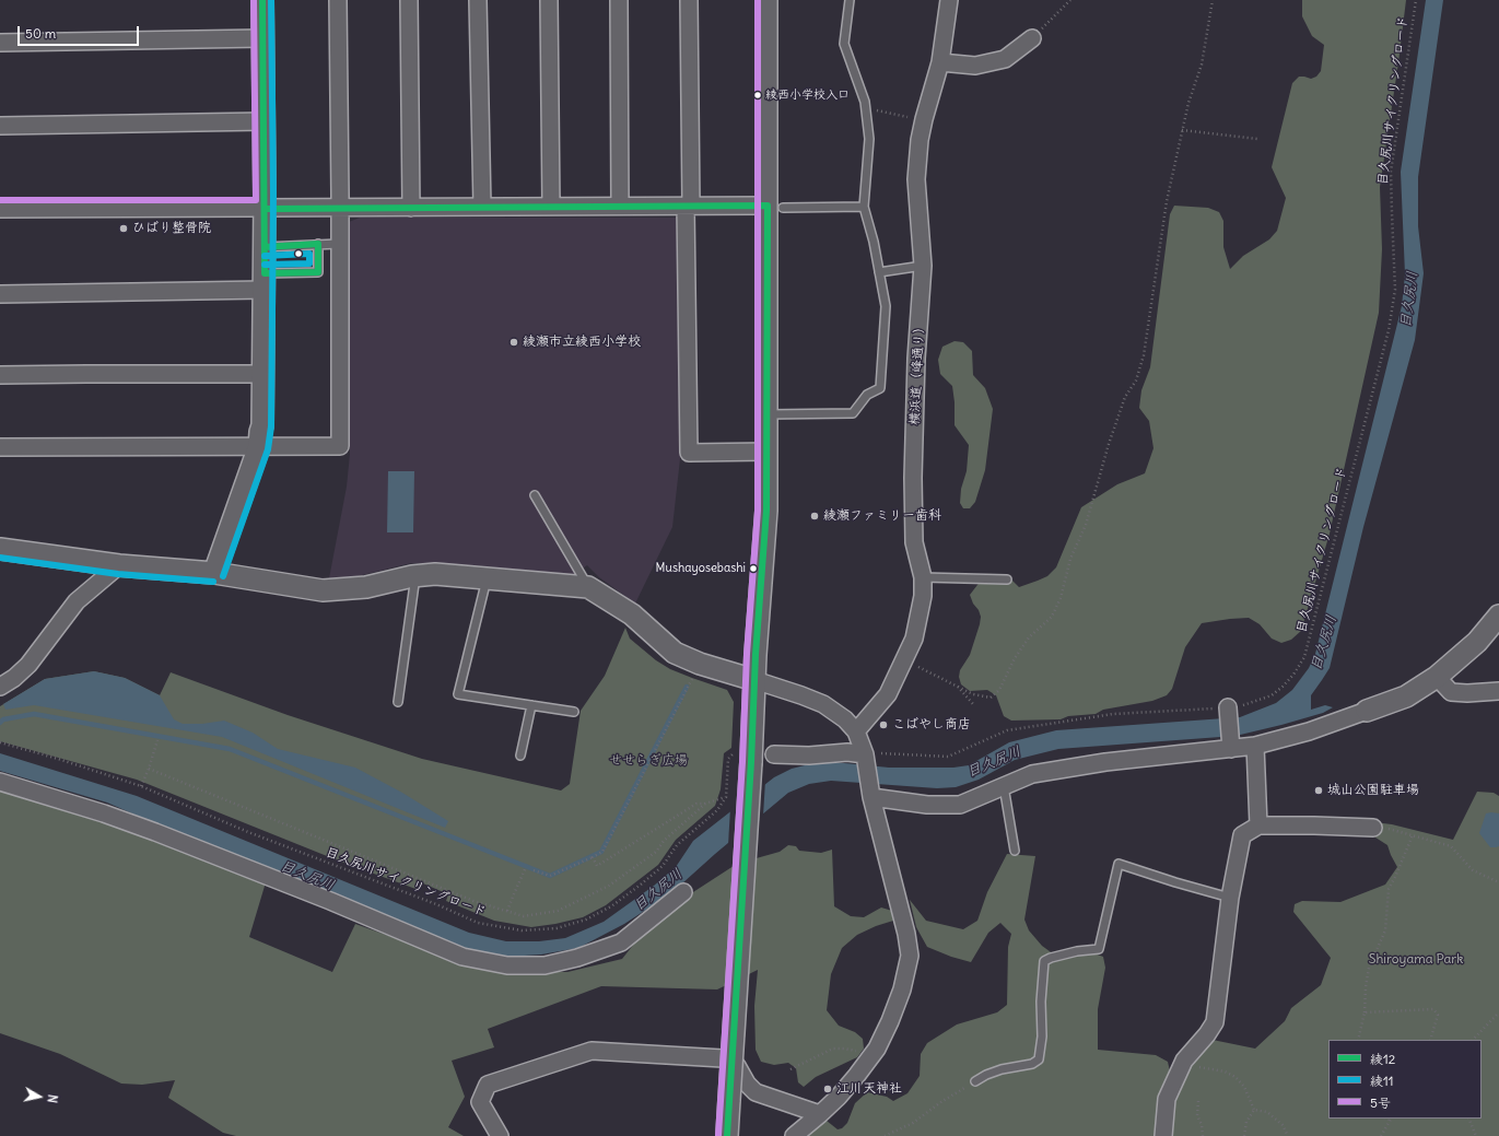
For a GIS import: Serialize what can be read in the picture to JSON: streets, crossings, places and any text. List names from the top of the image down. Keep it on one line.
{"streets":{"street":["横浜道（峰通り）"],"path":["目久尻川サイクリングロード"]},"water":["目久尻川"],"parks":["せせらぎ広場","Shiroyama Park"],"places":["綾西小学校入口","ひばり整骨院","綾瀬市立綾西小学校","綾瀬ファミリー歯科","Mushayosebashi","こばやし商店","城山公園駐車場","江川天神社"],"lines":["transit line 綾12","transit line 綾11","transit line 5号"],"legend":["綾12","綾11","5号"],"scale_bar":"50 m","north":"right"}
